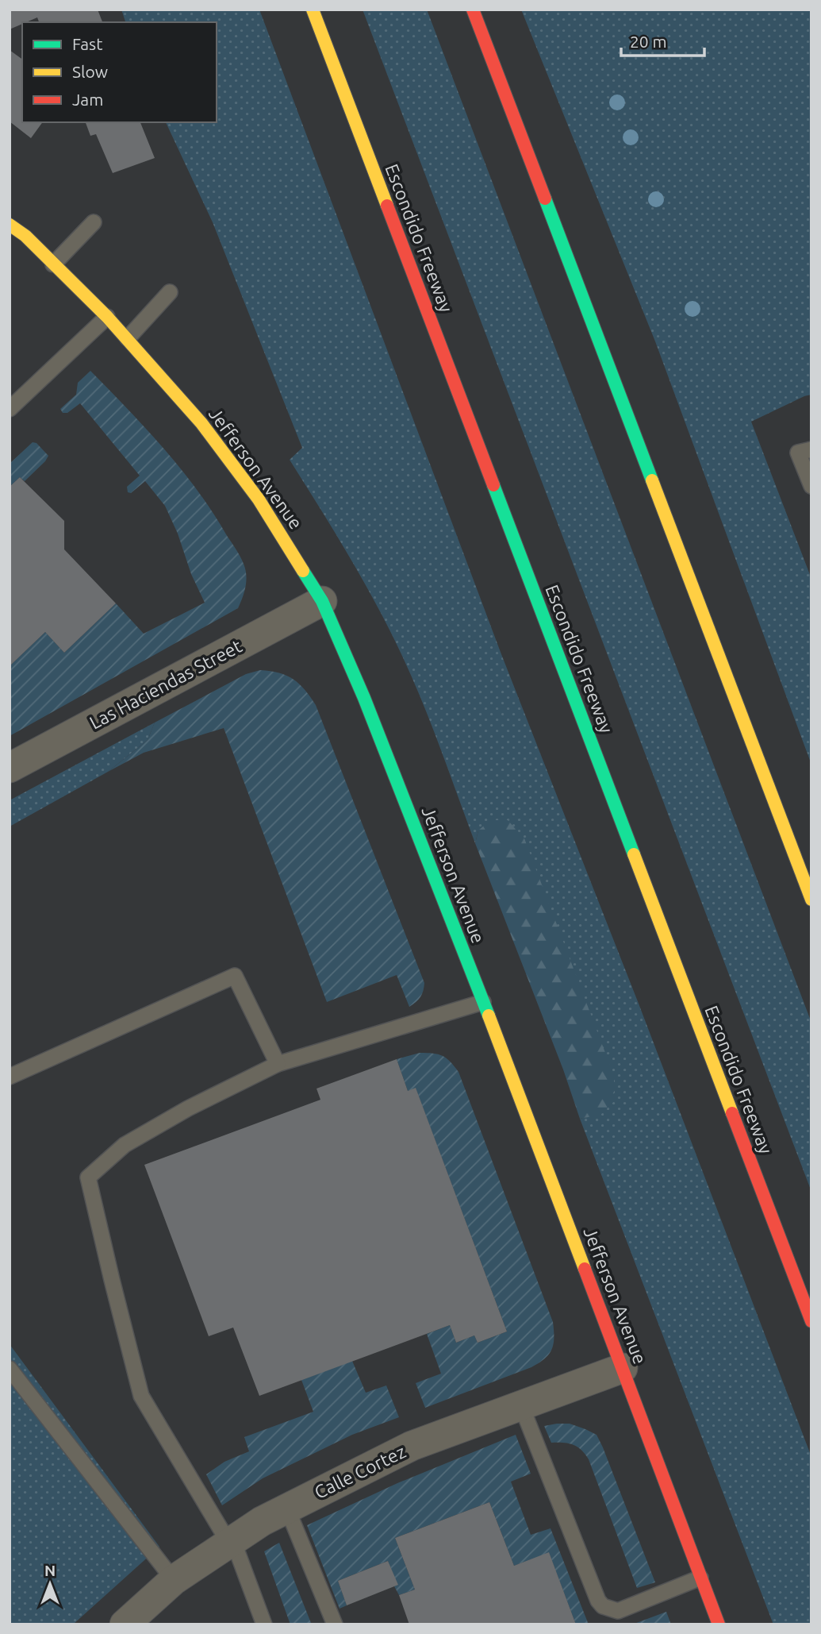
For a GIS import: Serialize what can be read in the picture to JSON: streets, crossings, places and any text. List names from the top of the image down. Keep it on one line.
{"streets":{"main road":["Escondido Freeway","Jefferson Avenue"],"street":["Las Haciendas Street","Calle Cortez"]},"crossings":[["Jefferson Avenue","Las Haciendas Street"],["Jefferson Avenue","Calle Cortez"]],"legend":["Fast","Slow","Jam"],"scale_bar":"20 m","north":"top"}
